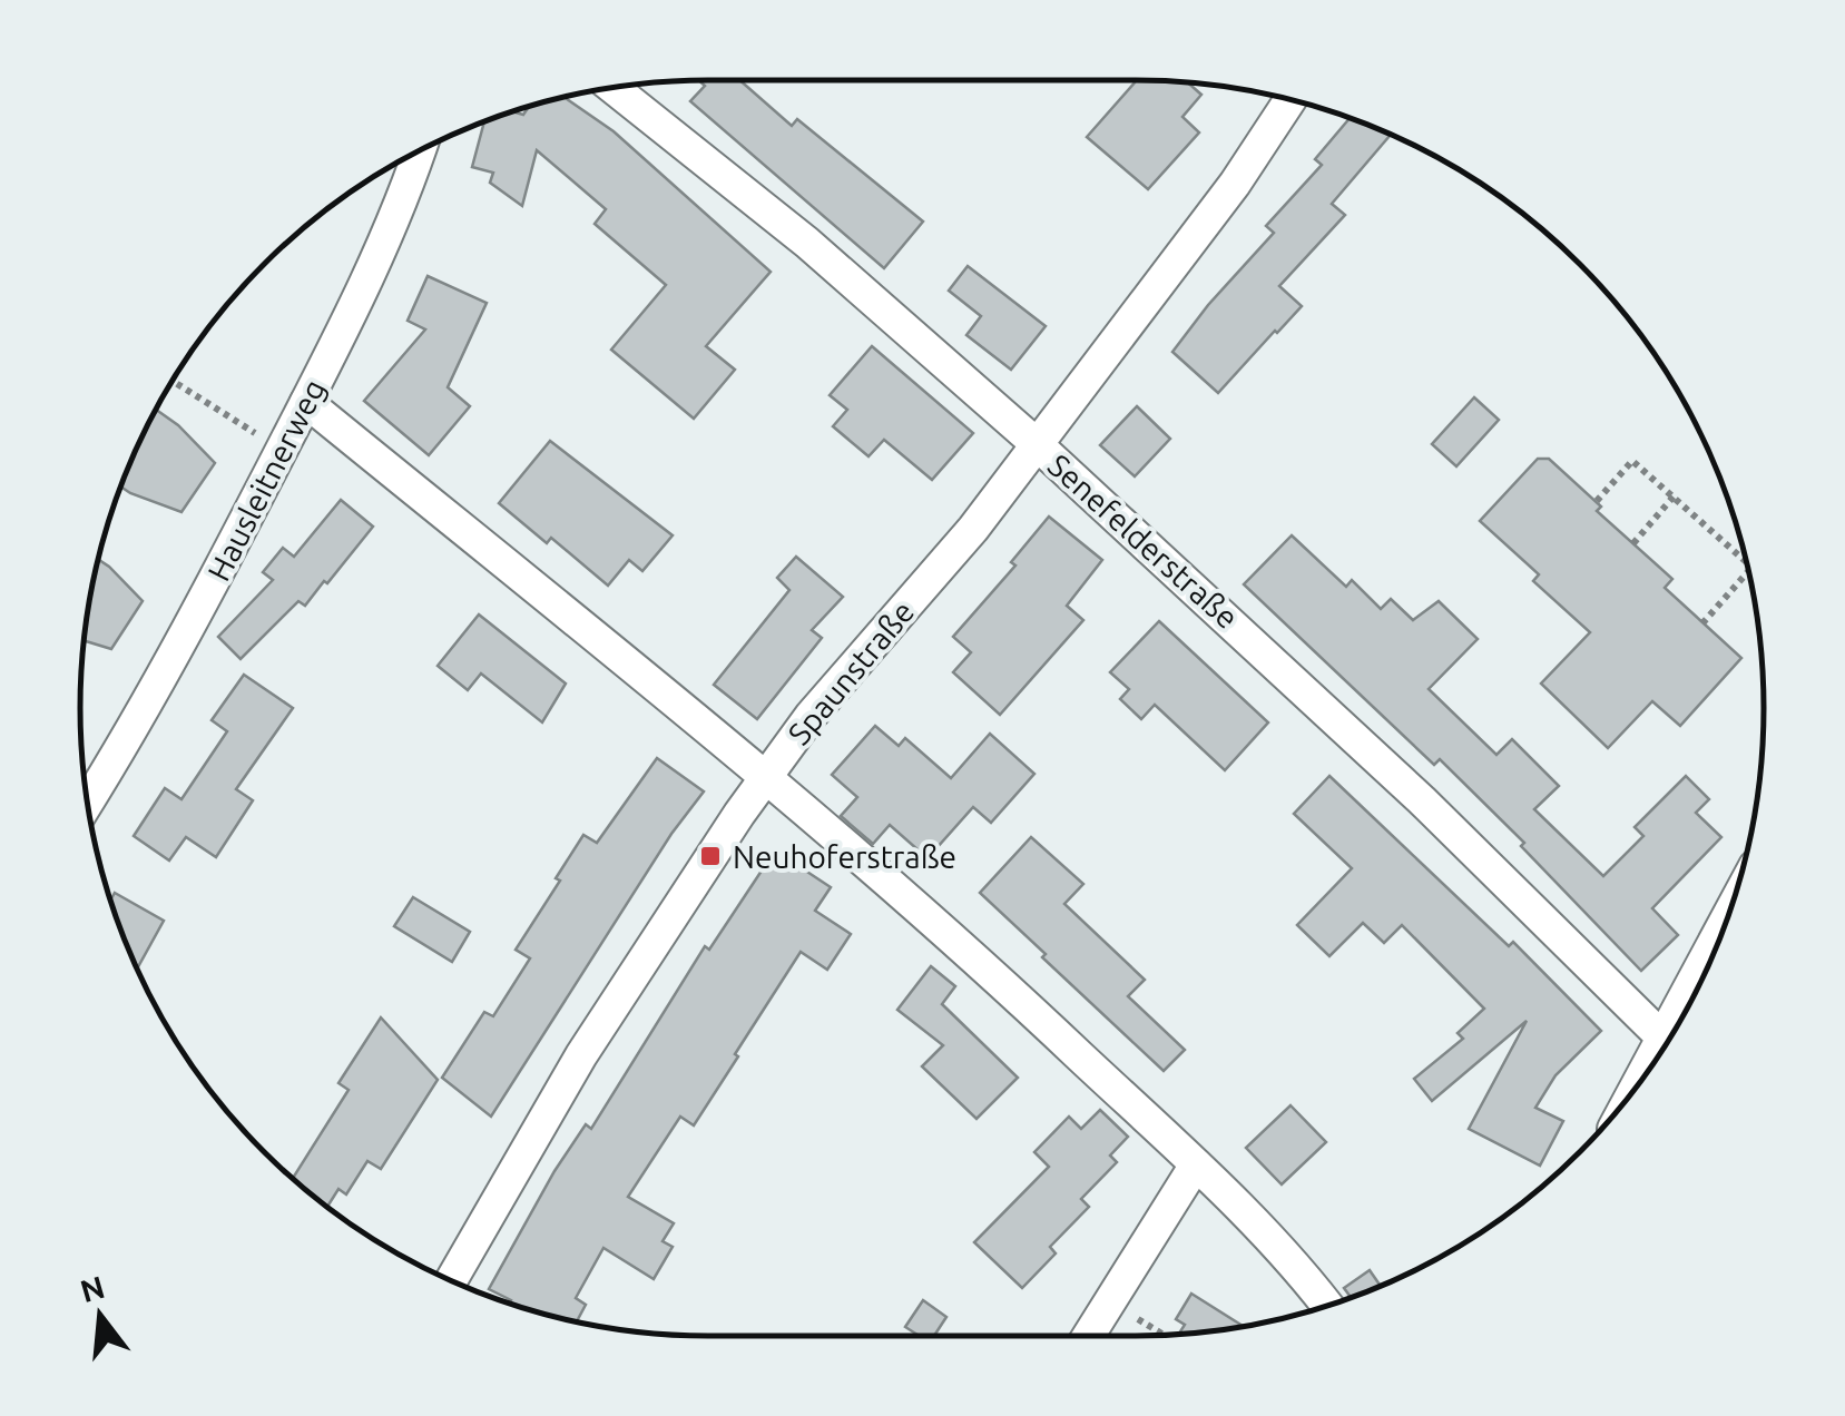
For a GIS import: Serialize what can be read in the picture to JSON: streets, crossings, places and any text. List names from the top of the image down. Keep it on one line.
{"streets":{"street":["Hausleitnerweg","Senefelderstraße","Spaunstraße"]},"crossings":[["Senefelderstraße","Spaunstraße"]],"places":{"transit":["Neuhoferstraße"]},"north":"top"}
